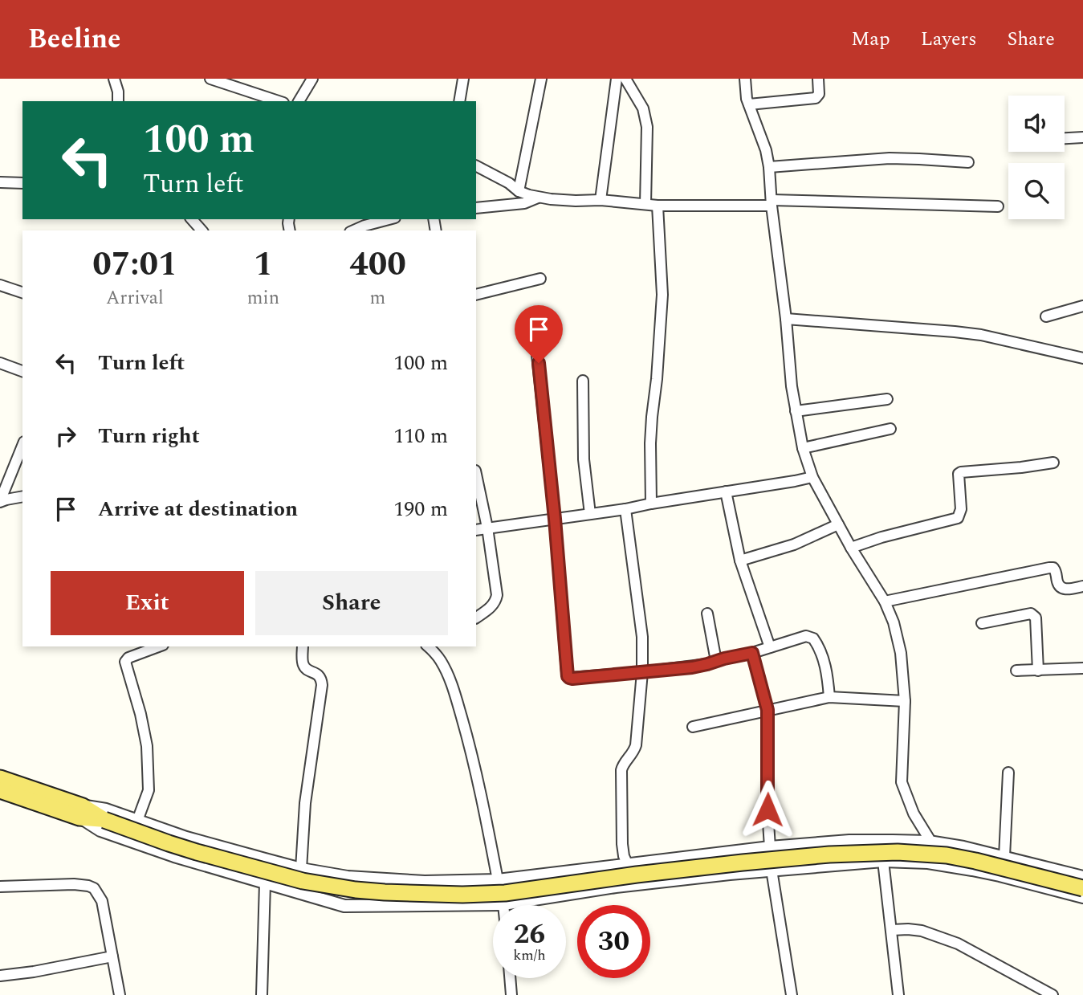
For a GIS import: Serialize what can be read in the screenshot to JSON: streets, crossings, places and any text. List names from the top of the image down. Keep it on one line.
{"page":{"header":"Beeline","nav":["Map","Layers","Share"],"turn":["100 m","Turn left"],"eta":["07:01","Arrival","1","min","400","m"],"list":[{"name":"Turn left","value":"100 m"},{"name":"Turn right","value":"110 m"},{"name":"Arrive at destination","value":"190 m"}],"buttons":["Exit","Share"],"speed":"26 km/h","limit":"30"}}
